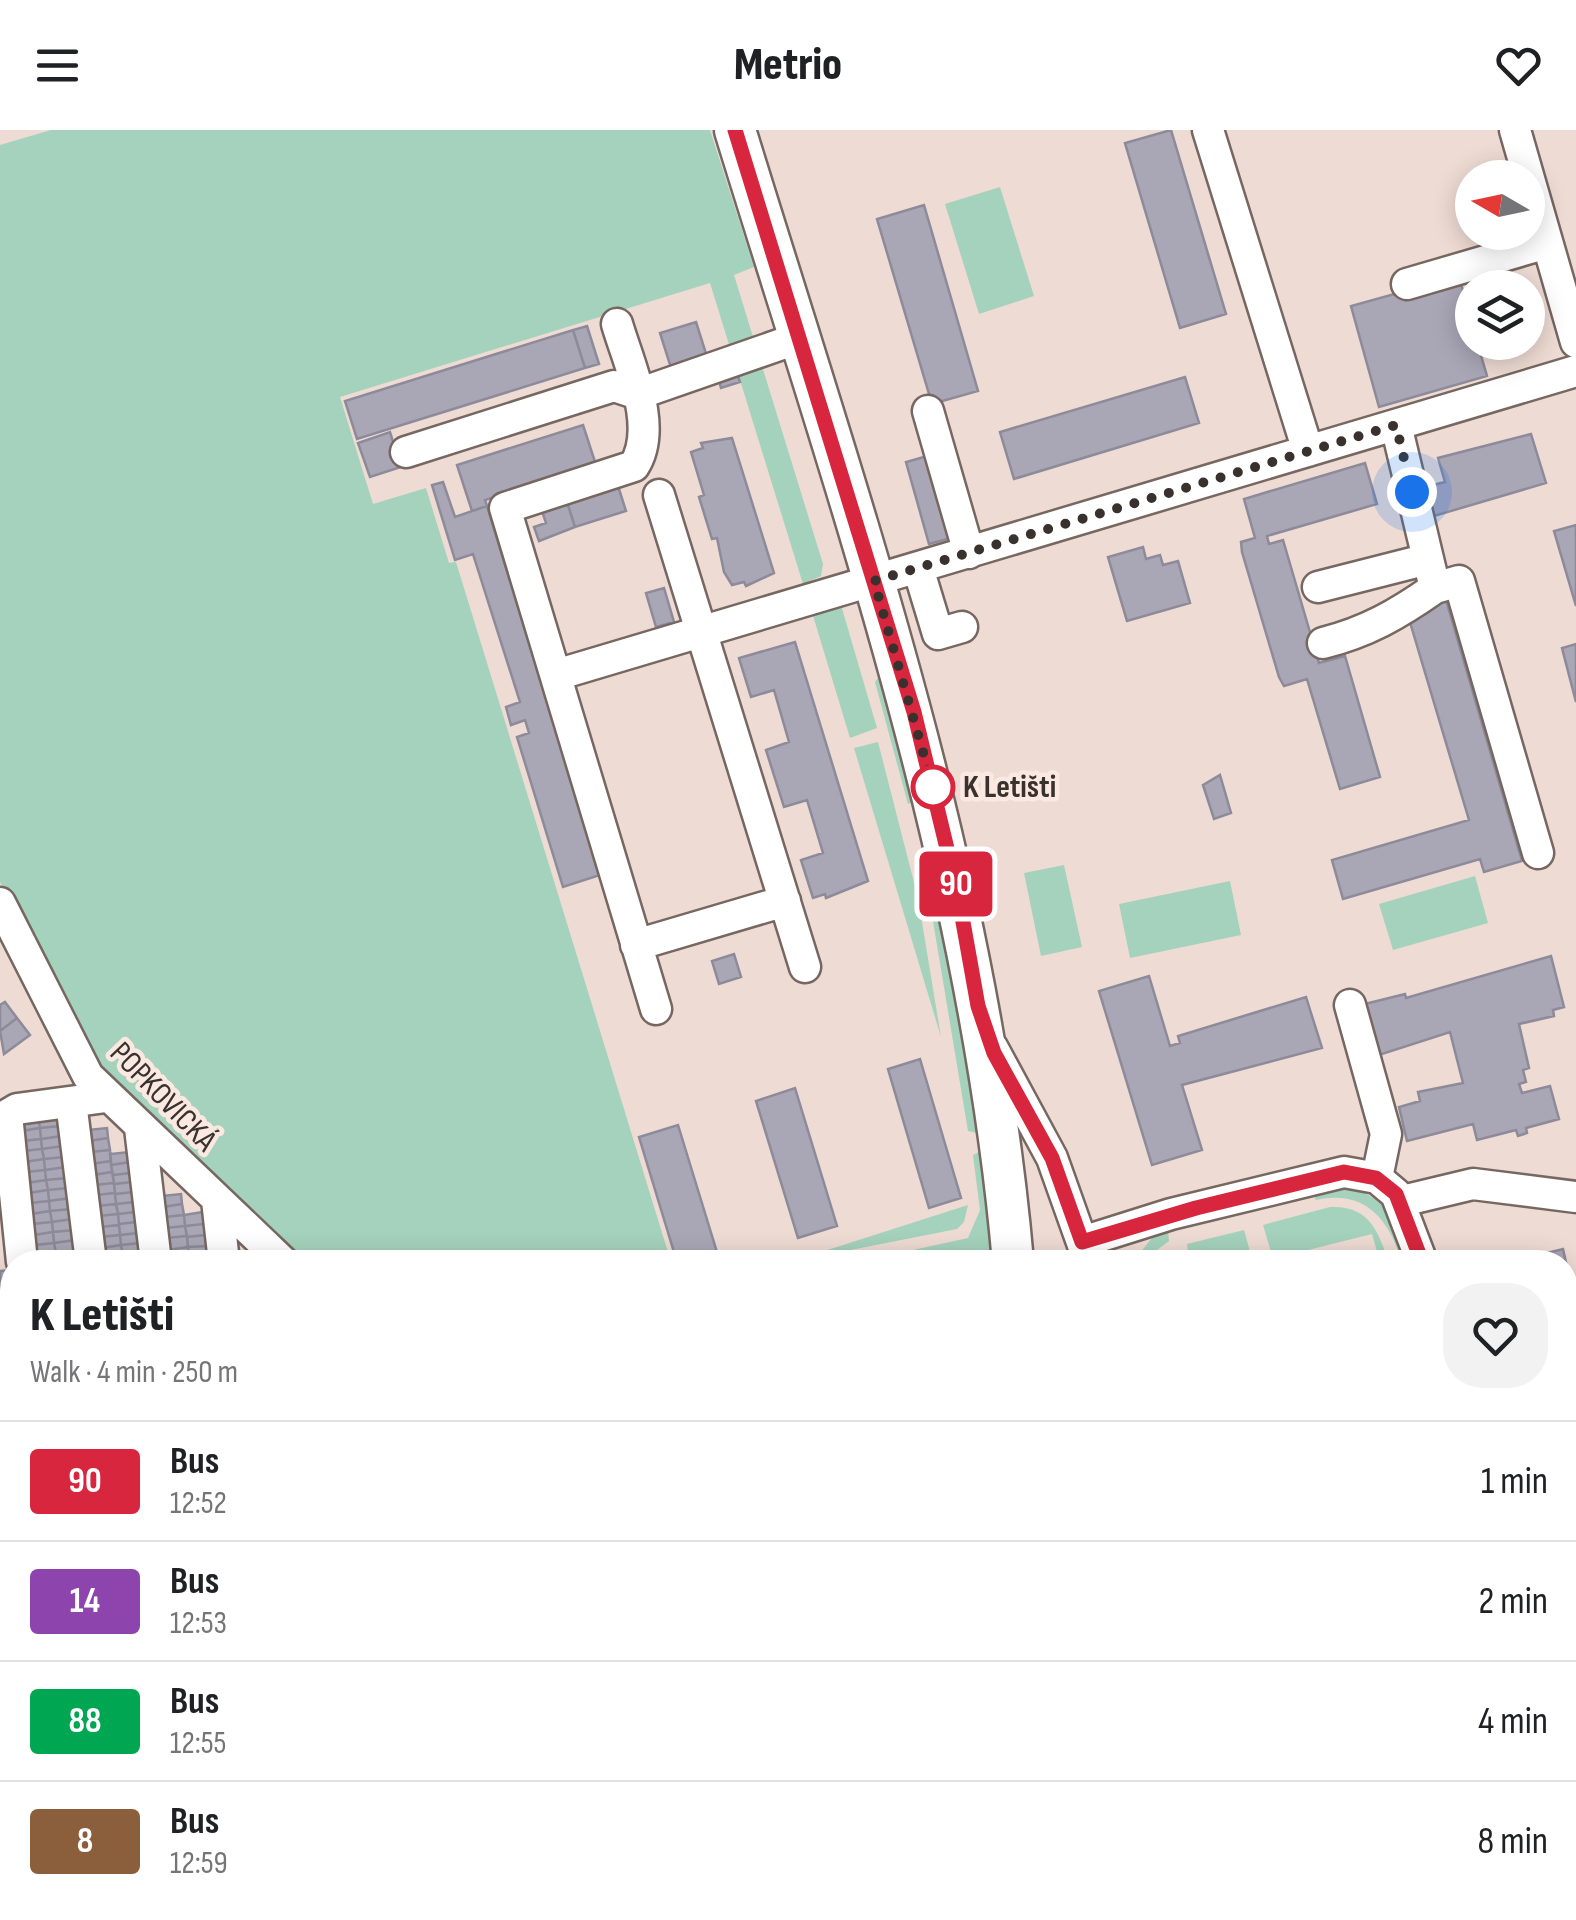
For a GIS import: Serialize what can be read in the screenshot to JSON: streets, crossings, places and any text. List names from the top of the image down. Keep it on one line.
{"streets":{"street":["POPKOVICKÁ"]},"places":["K Letišti"],"lines":["bus line 90"],"north":"left","page":{"header":"Metrio","on_map":"90","heading":["K Letišti","Walk · 4 min · 250 m"],"list":[{"mark":"90","name":"Bus","note":"12:52","value":"1 min"},{"mark":"14","name":"Bus","note":"12:53","value":"2 min"},{"mark":"88","name":"Bus","note":"12:55","value":"4 min"},{"mark":"8","name":"Bus","note":"12:59","value":"8 min"}]}}
